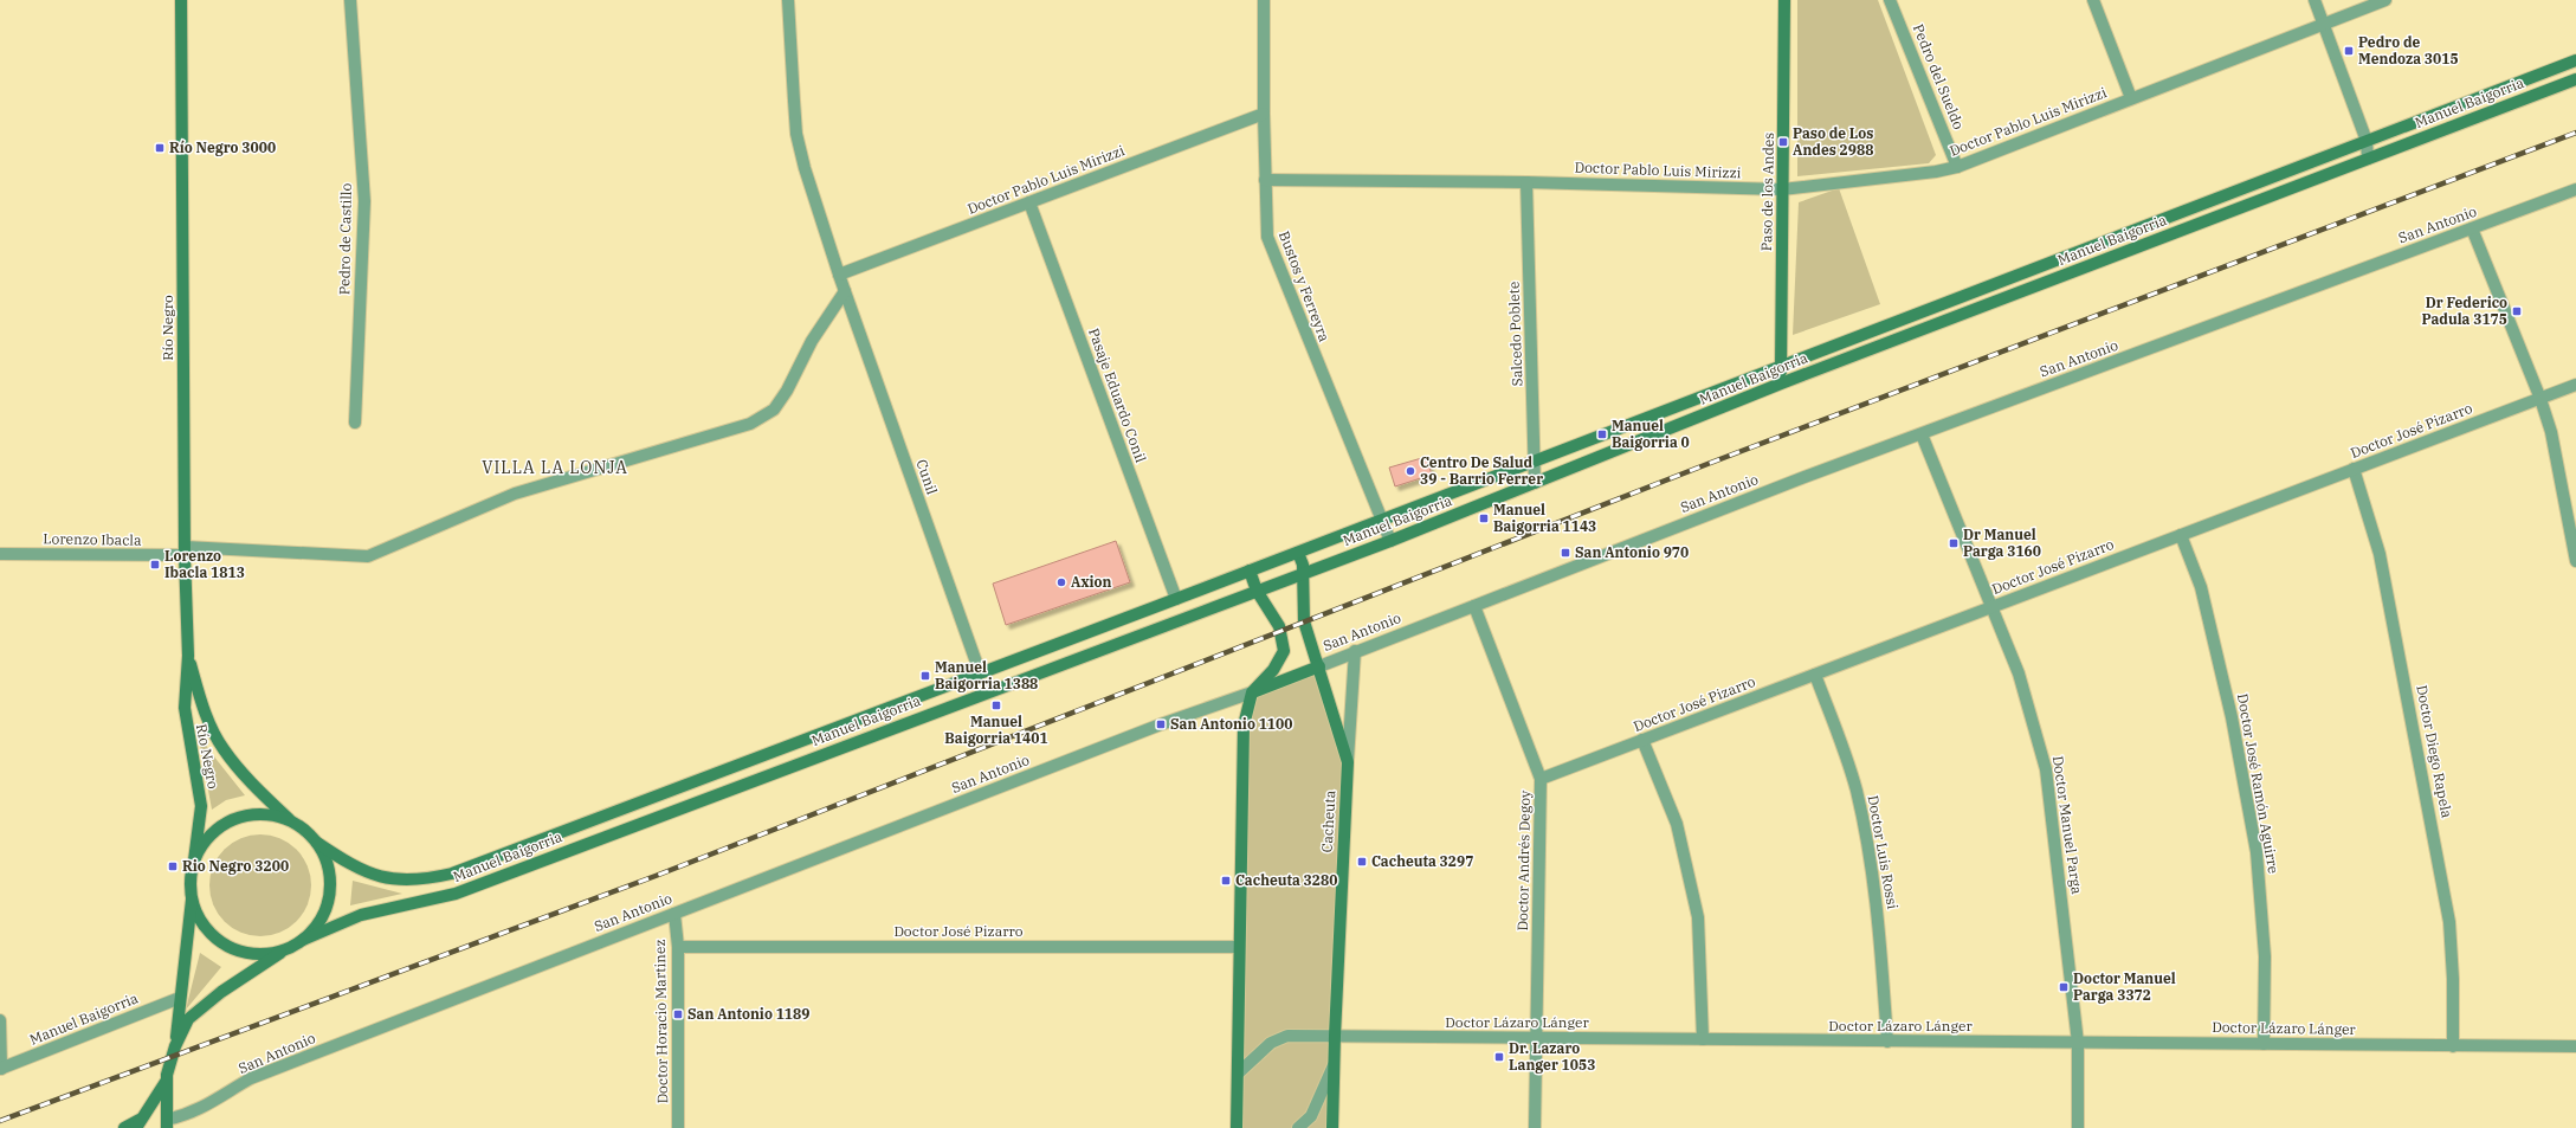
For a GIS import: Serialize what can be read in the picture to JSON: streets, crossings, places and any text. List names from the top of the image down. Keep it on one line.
{"streets":{"main road":["Manuel Baigorria","Paso de los Andes","San Antonio","Río Negro","Cacheuta"],"street":["Pedro del Sueldo","Doctor Pablo Luis Mirizzi","Pedro de Castillo","Bustos y Ferreyra","Salcedo Poblete","Pasaje Eduardo Conil","Doctor José Pizarro","Cunil","Lorenzo Ibacla","Doctor Diego Rapela","Doctor José Ramón Aguirre","Doctor Manuel Parga","Doctor Luis Rossi","Doctor Andrés Degoy","Doctor Horacio Martinez","Doctor Lázaro Lánger"]},"crossings":[["Pedro del Sueldo","Doctor Pablo Luis Mirizzi"],["Manuel Baigorria","Paso de los Andes"],["Manuel Baigorria","Bustos y Ferreyra"],["Manuel Baigorria","Río Negro"],["Manuel Baigorria","Salcedo Poblete"],["Manuel Baigorria","Pasaje Eduardo Conil"],["Manuel Baigorria","Cunil"],["Manuel Baigorria","Cacheuta"],["Doctor Pablo Luis Mirizzi","Paso de los Andes"],["Doctor Pablo Luis Mirizzi","Bustos y Ferreyra"],["Doctor Pablo Luis Mirizzi","Salcedo Poblete"],["Doctor Pablo Luis Mirizzi","Pasaje Eduardo Conil"],["Doctor Pablo Luis Mirizzi","Cunil"],["San Antonio","Cacheuta"],["San Antonio","Doctor Manuel Parga"],["San Antonio","Doctor Andrés Degoy"],["San Antonio","Doctor Horacio Martinez"],["Río Negro","Lorenzo Ibacla"],["Doctor José Pizarro","Doctor Diego Rapela"],["Doctor José Pizarro","Doctor José Ramón Aguirre"],["Doctor José Pizarro","Doctor Manuel Parga"],["Doctor José Pizarro","Doctor Luis Rossi"],["Doctor José Pizarro","Doctor Andrés Degoy"],["Doctor José Pizarro","Doctor Horacio Martinez"],["Cunil","Lorenzo Ibacla"],["Doctor Diego Rapela","Doctor Lázaro Lánger"],["Doctor José Ramón Aguirre","Doctor Lázaro Lánger"],["Cacheuta","Doctor Lázaro Lánger"],["Doctor Manuel Parga","Doctor Lázaro Lánger"],["Doctor Luis Rossi","Doctor Lázaro Lánger"],["Doctor Andrés Degoy","Doctor Lázaro Lánger"]],"districts":["VILLA LA LONJA"],"places":{"transit":["Pedro de Mendoza 3015","Paso de Los Andes 2988","Río Negro 3000","Dr Federico Padula 3175","Manuel Baigorria 0","Manuel Baigorria 1143","Dr Manuel Parga 3160","San Antonio 970","Lorenzo Ibacla 1813","Manuel Baigorria 1388","Manuel Baigorria 1401","San Antonio 1100","Cacheuta 3297","Rio Negro 3200","Cacheuta 3280","Doctor Manuel Parga 3372","San Antonio 1189","Dr. Lazaro Langer 1053"],"other":["Centro De Salud 39 - Barrio Ferrer","Axion"]}}
